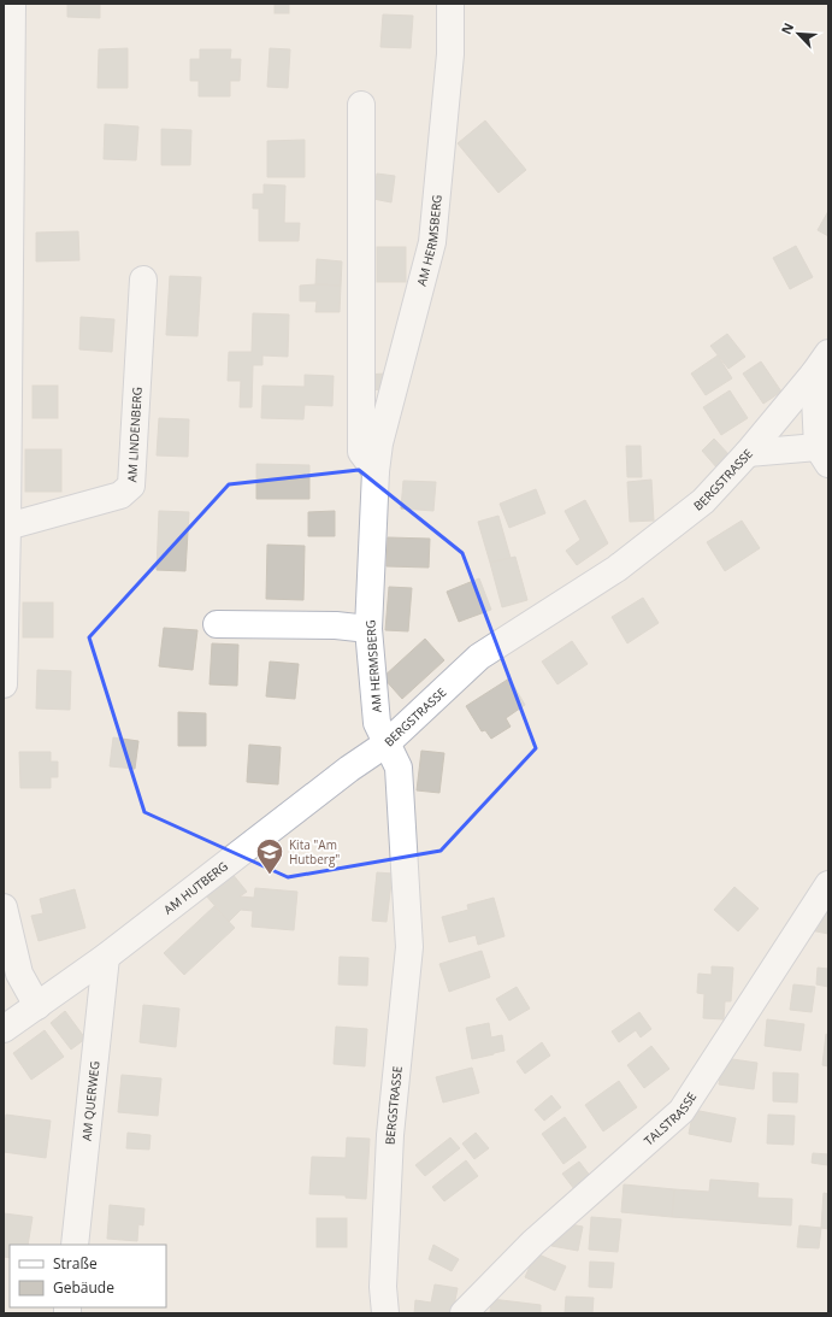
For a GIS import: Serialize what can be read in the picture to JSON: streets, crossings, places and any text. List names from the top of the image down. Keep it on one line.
{"streets":{"street":["AM HERMSBERG","AM LINDENBERG","BERGSTRASSE","AM HUTBERG","AM QUERWEG","TALSTRASSE"]},"crossings":[["AM HERMSBERG","BERGSTRASSE"],["AM HERMSBERG","AM HUTBERG"],["BERGSTRASSE","AM HUTBERG"],["AM HUTBERG","AM QUERWEG"]],"places":{"school or university":["Kita \"Am Hutberg\""]},"legend":["Straße","Gebäude"],"north":"top left"}
